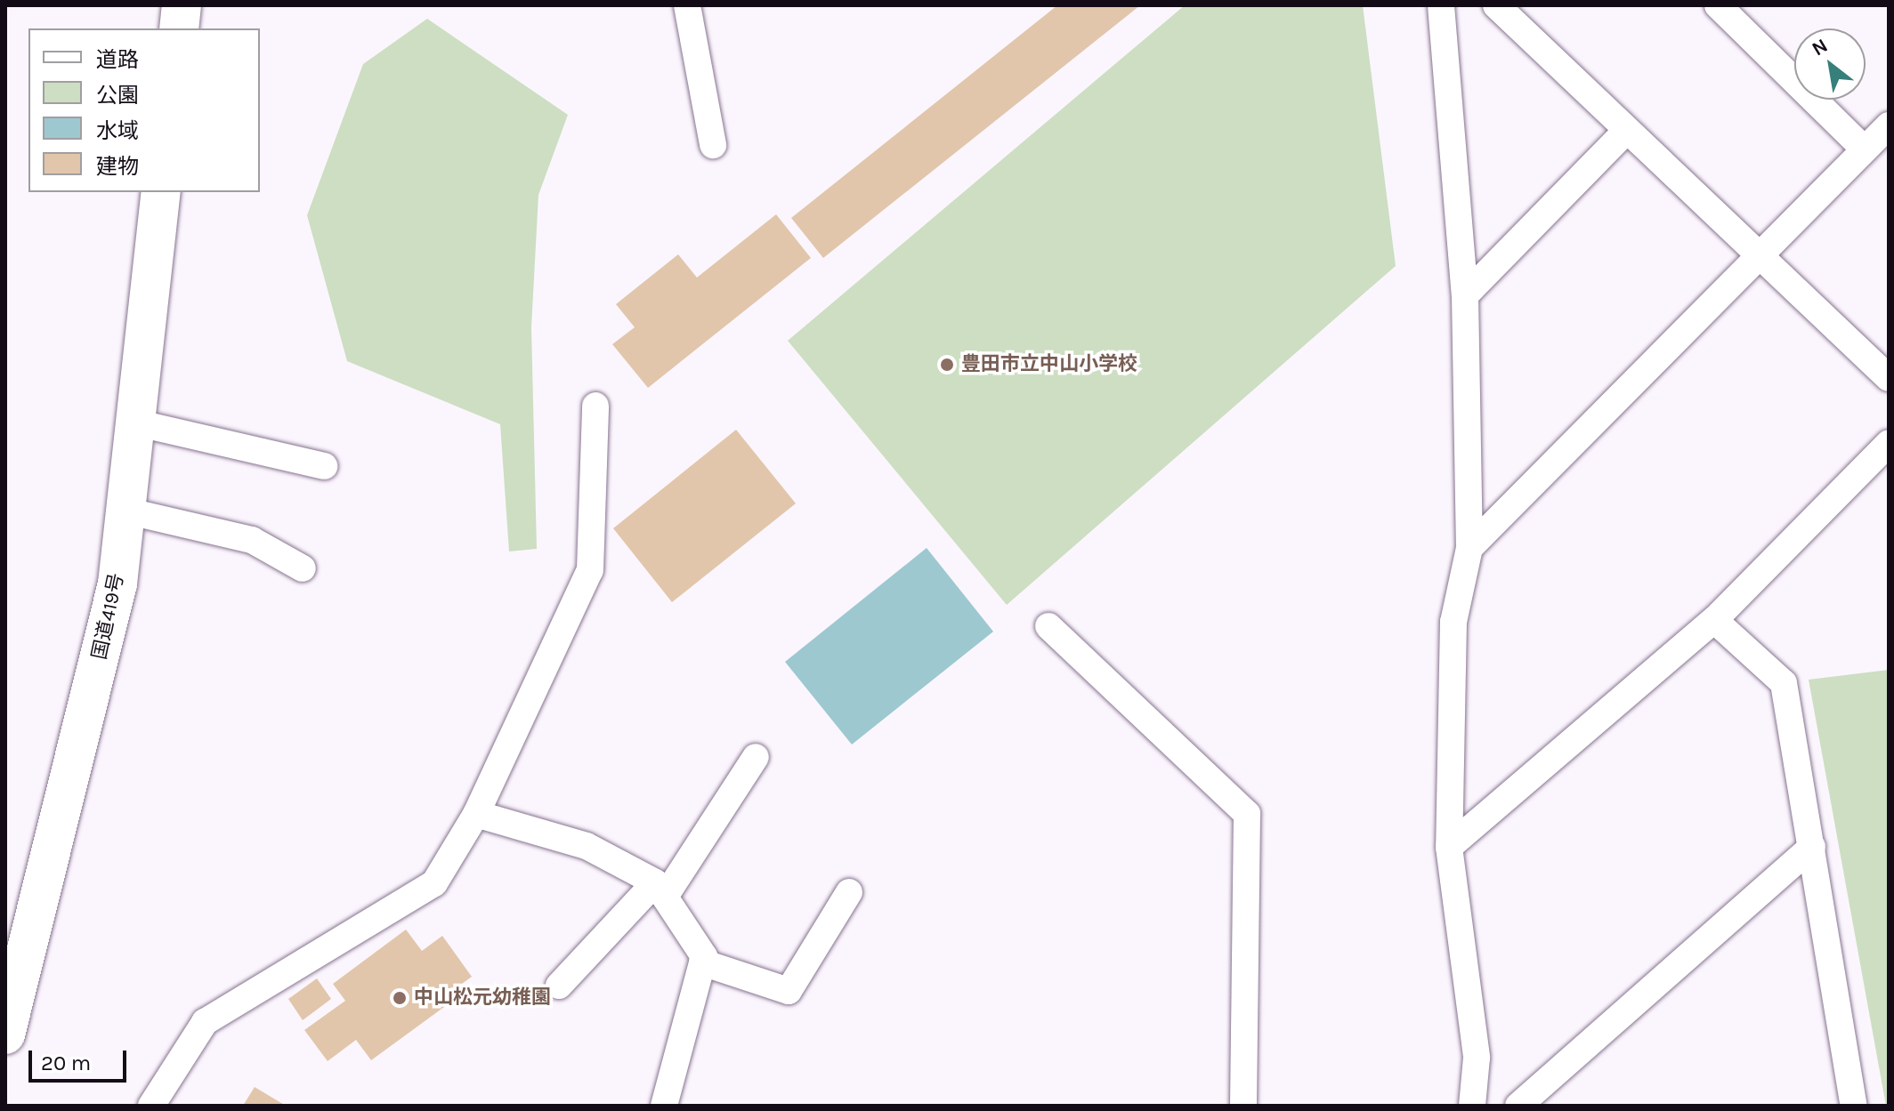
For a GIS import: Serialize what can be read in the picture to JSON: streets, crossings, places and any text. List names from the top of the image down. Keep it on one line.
{"streets":{"highway":["国道419号"]},"places":["豊田市立中山小学校","中山松元幼稚園"],"legend":["道路","公園","水域","建物"],"scale_bar":"20 m","north":"top left"}
